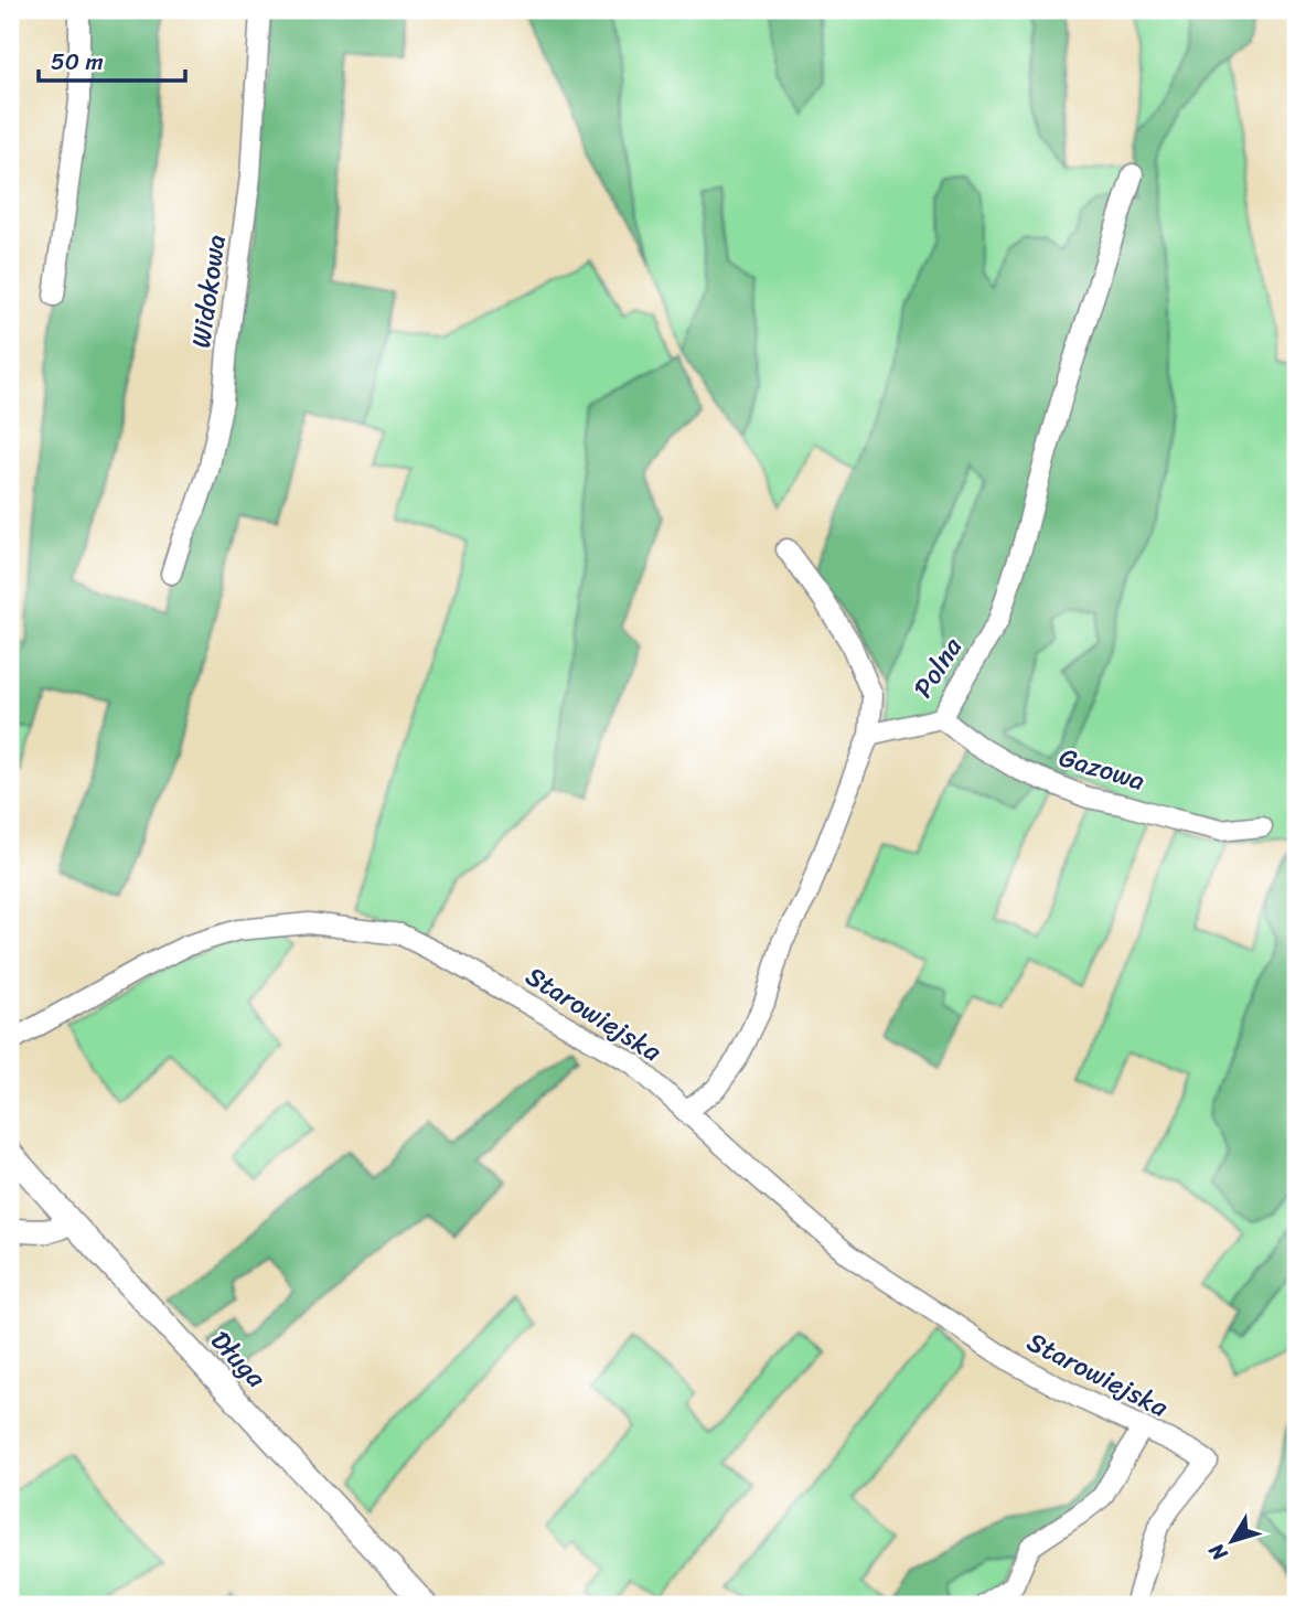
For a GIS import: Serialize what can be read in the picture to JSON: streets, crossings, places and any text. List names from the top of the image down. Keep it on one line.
{"streets":{"street":["Widokowa","Polna","Gazowa","Starowiejska","Długa"]},"crossings":[["Polna","Gazowa"]],"scale_bar":"50 m","north":"bottom left"}
